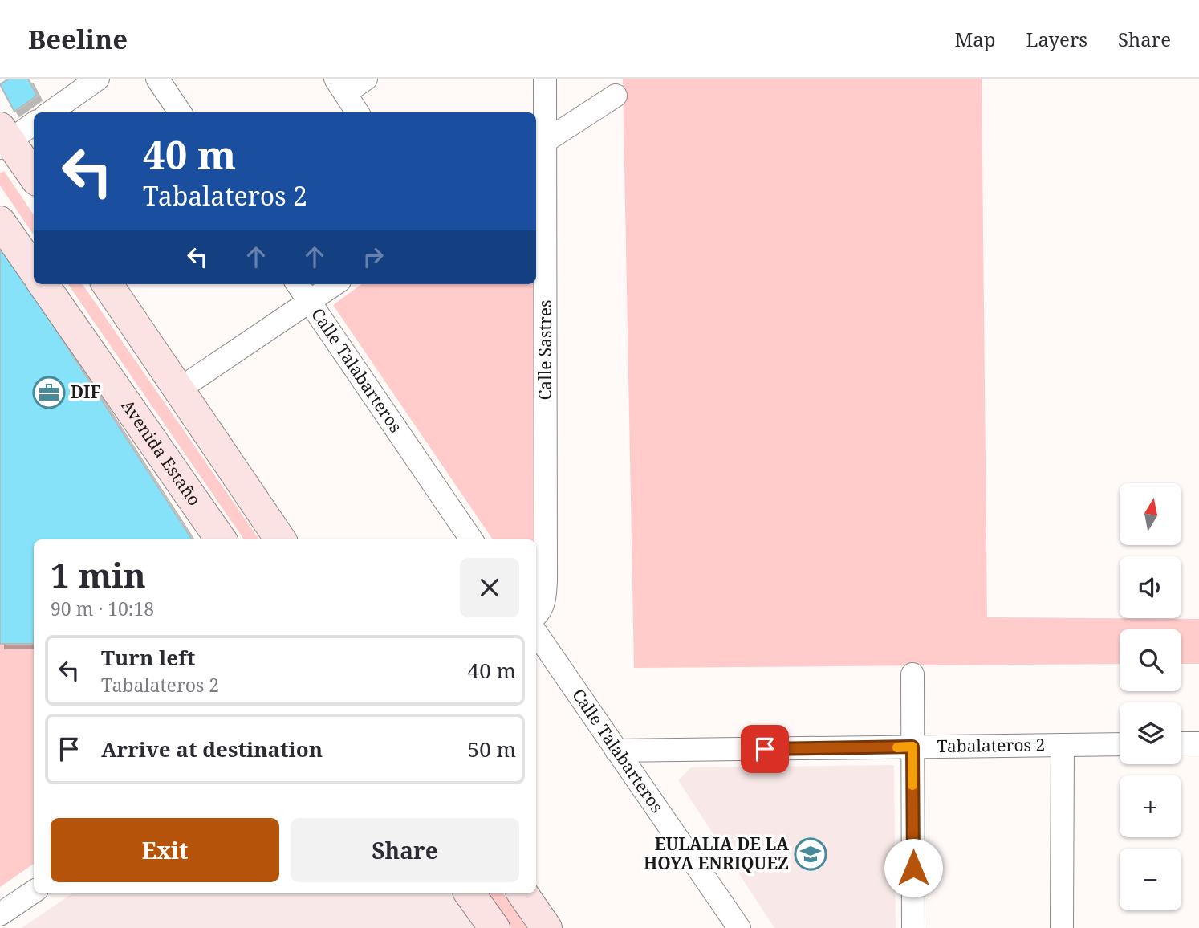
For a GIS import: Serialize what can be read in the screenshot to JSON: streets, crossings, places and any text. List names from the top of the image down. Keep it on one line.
{"streets":{"main road":["Avenida Estaño"],"street":["Calle Sastres","Calle Talabarteros","Tabalateros 2"]},"crossings":[["Calle Talabarteros","Tabalateros 2"]],"places":{"office":["DIF"],"school or university":["EULALIA DE LA HOYA ENRIQUEZ"]},"north":"top","page":{"header":"Beeline","nav":["Map","Layers","Share"],"turn":["40 m","Tabalateros 2"],"map_buttons":["+","−"],"heading":["1 min","90 m · 10:18"],"list":[{"name":"Turn left","note":"Tabalateros 2","value":"40 m"},{"name":"Arrive at destination","value":"50 m"}],"buttons":["Exit","Share"]}}
